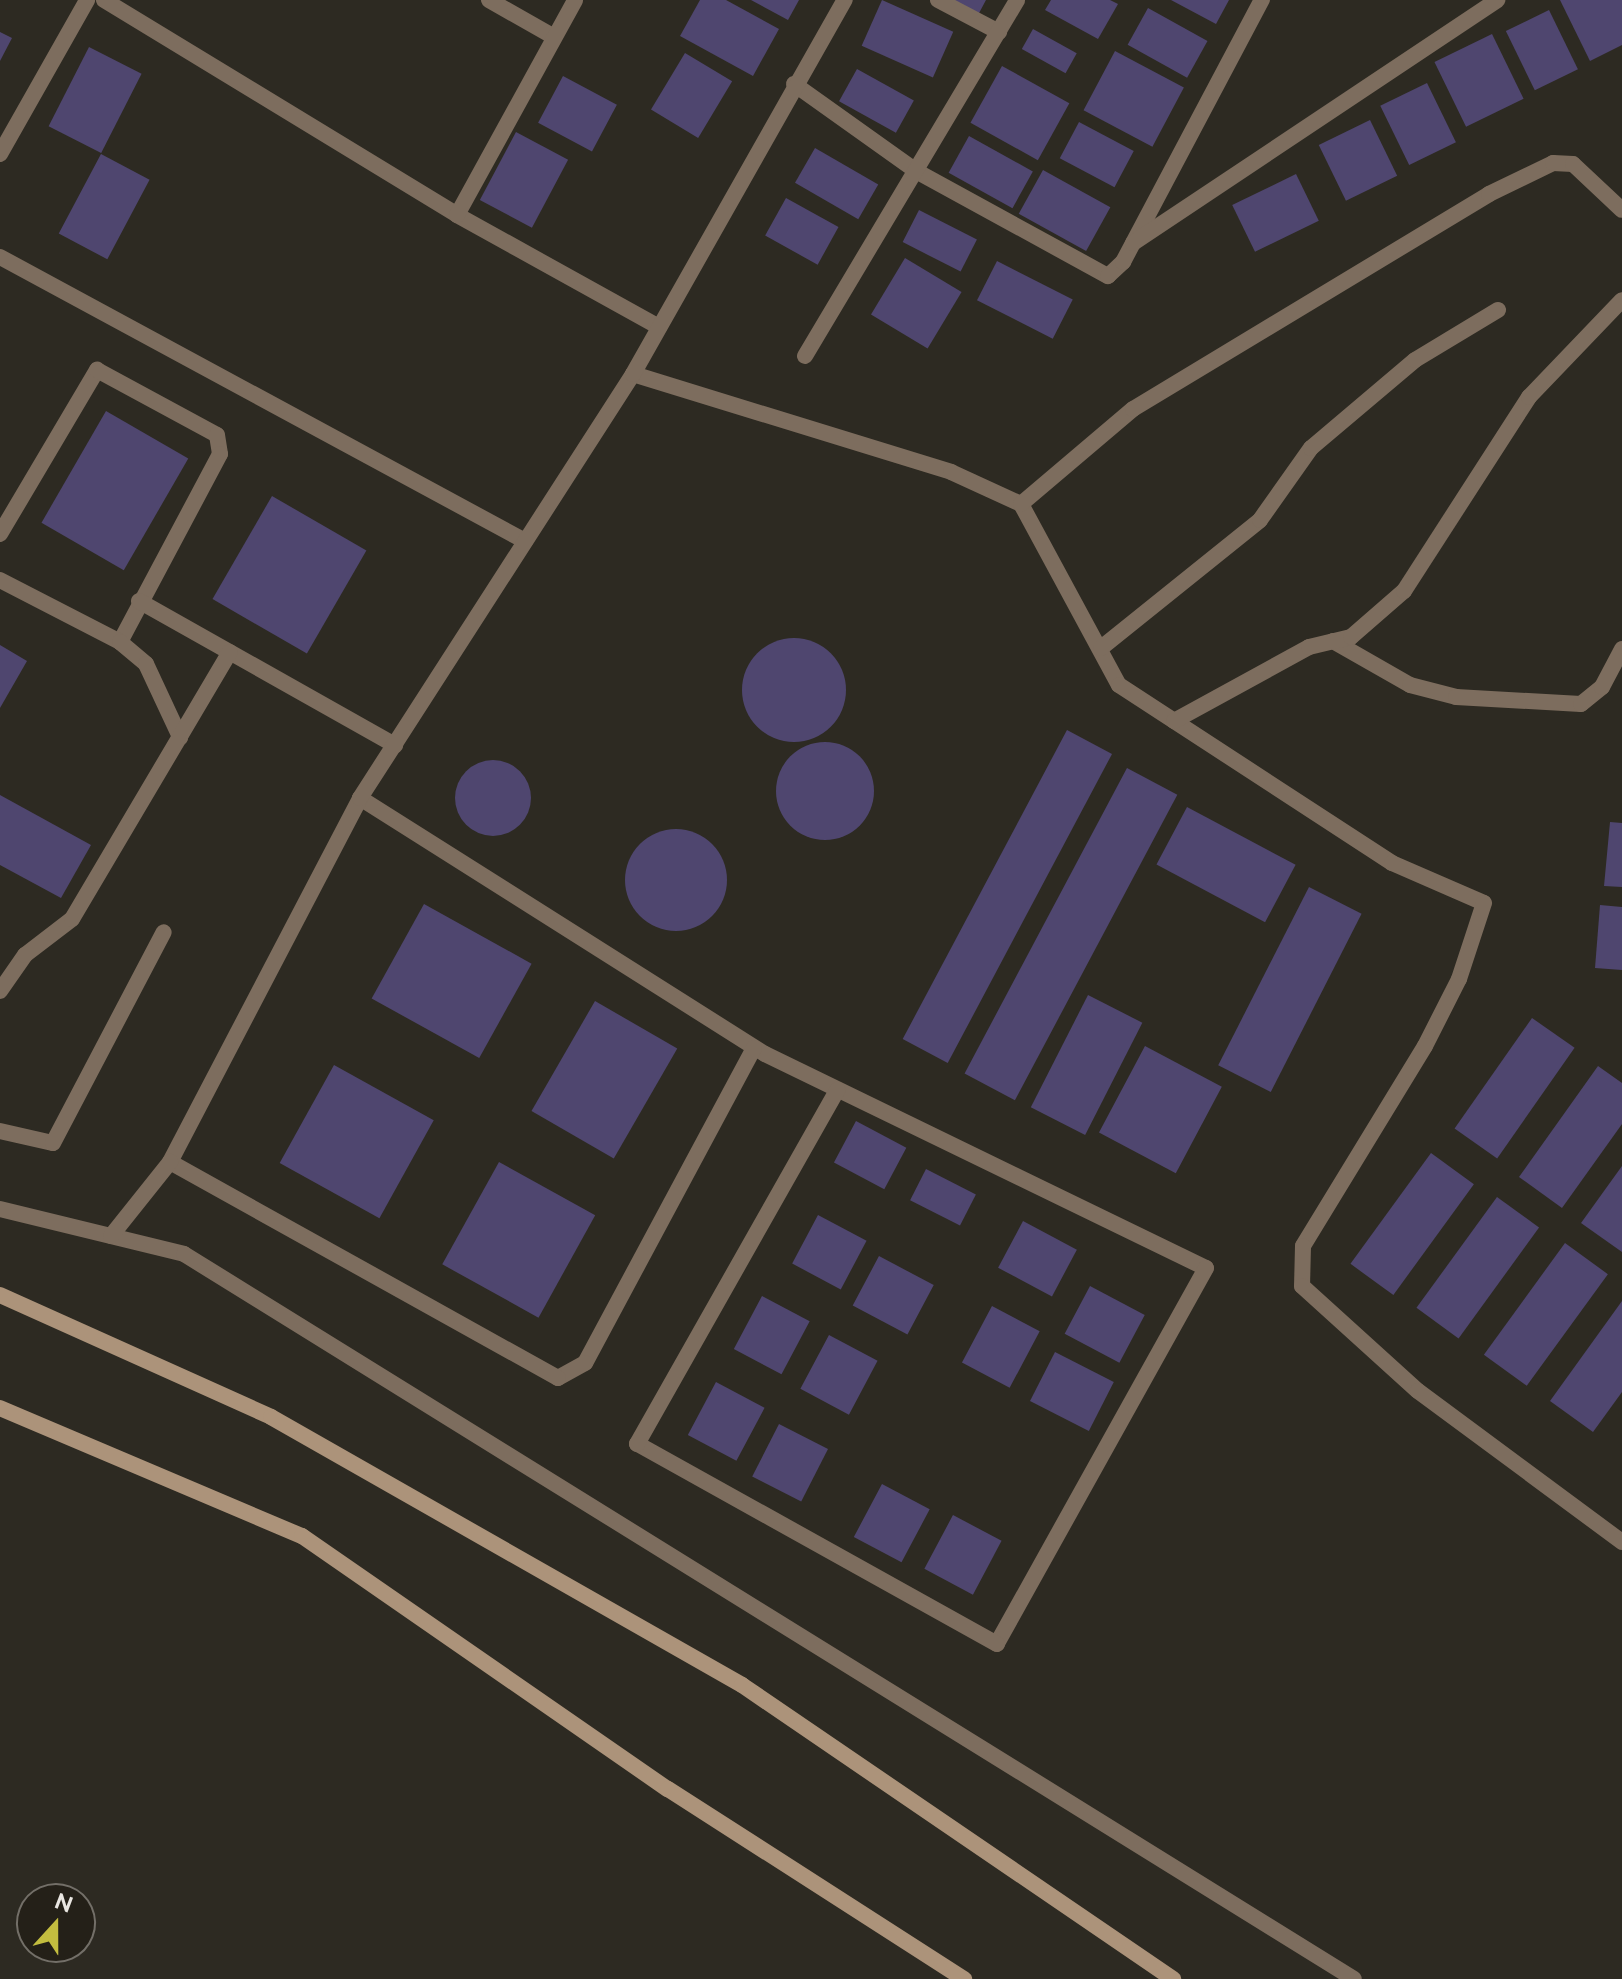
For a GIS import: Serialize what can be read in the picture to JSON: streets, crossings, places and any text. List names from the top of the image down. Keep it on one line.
{"north":"top"}
